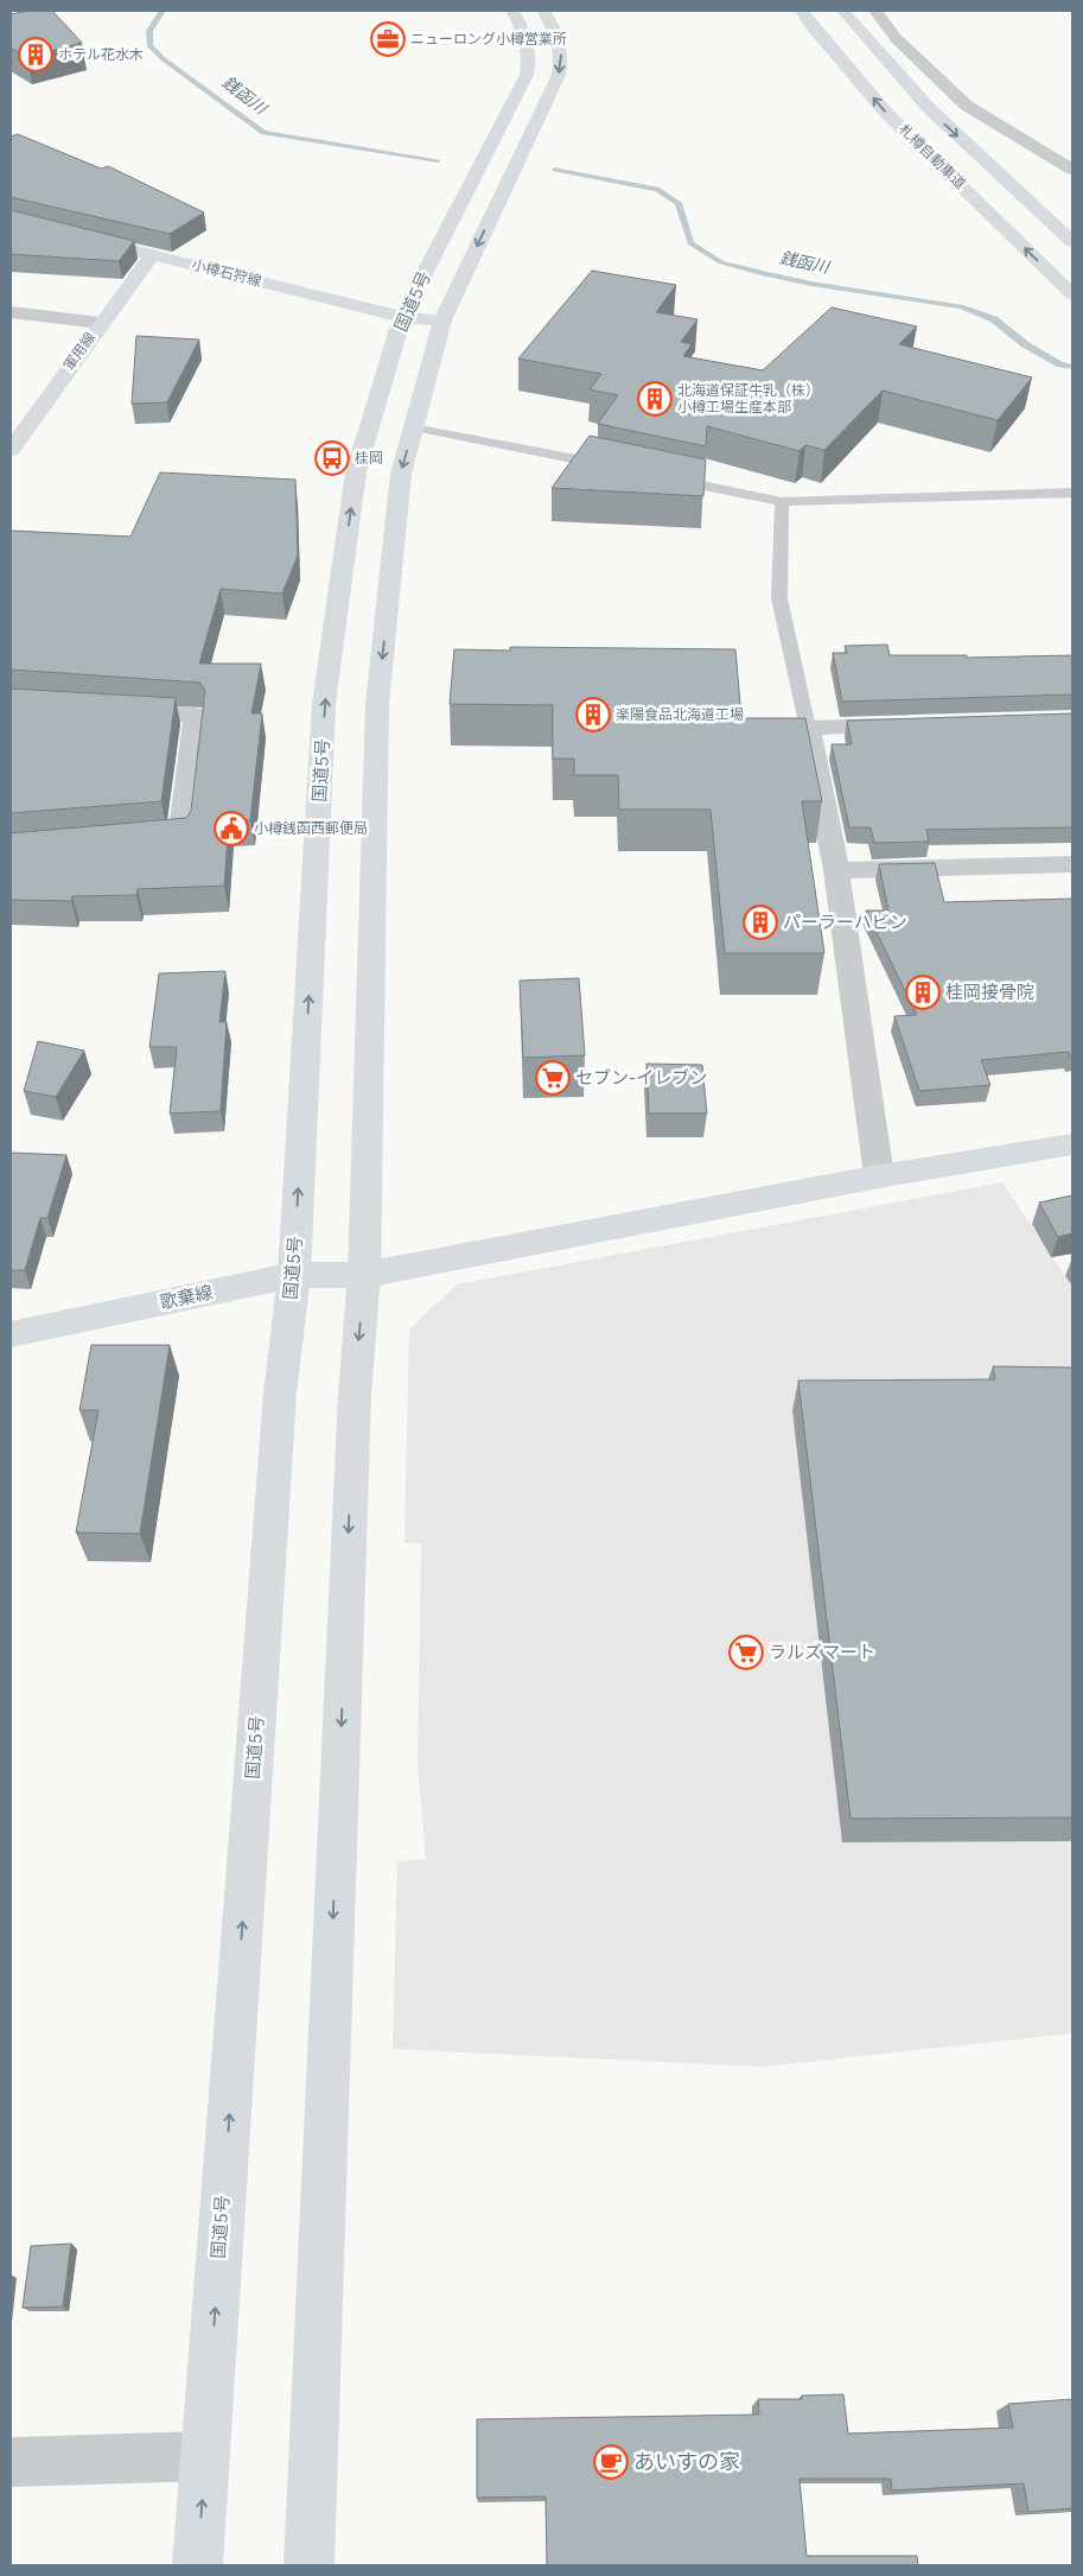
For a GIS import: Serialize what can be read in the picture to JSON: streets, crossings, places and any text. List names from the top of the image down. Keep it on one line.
{"streets":{"main road":["札樽自動車道","小樽石狩線","国道5号","軍用線","歌棄線"]},"crossings":[["小樽石狩線","国道5号"],["小樽石狩線","軍用線"],["国道5号","歌棄線"]],"water":["銭函川"],"places":{"office":["ニューロング小樽営業所"],"building":["ホテル花水木","北海道保証牛乳（株） 小樽工場生産本部","楽陽食品北海道工場","パーラーハビン","桂岡接骨院"],"bus stop":["桂岡"],"public building":["小樽銭函西郵便局"],"supermarket":["セブン-イレブン","ラルズマート"],"cafe":["あいすの家"]}}
